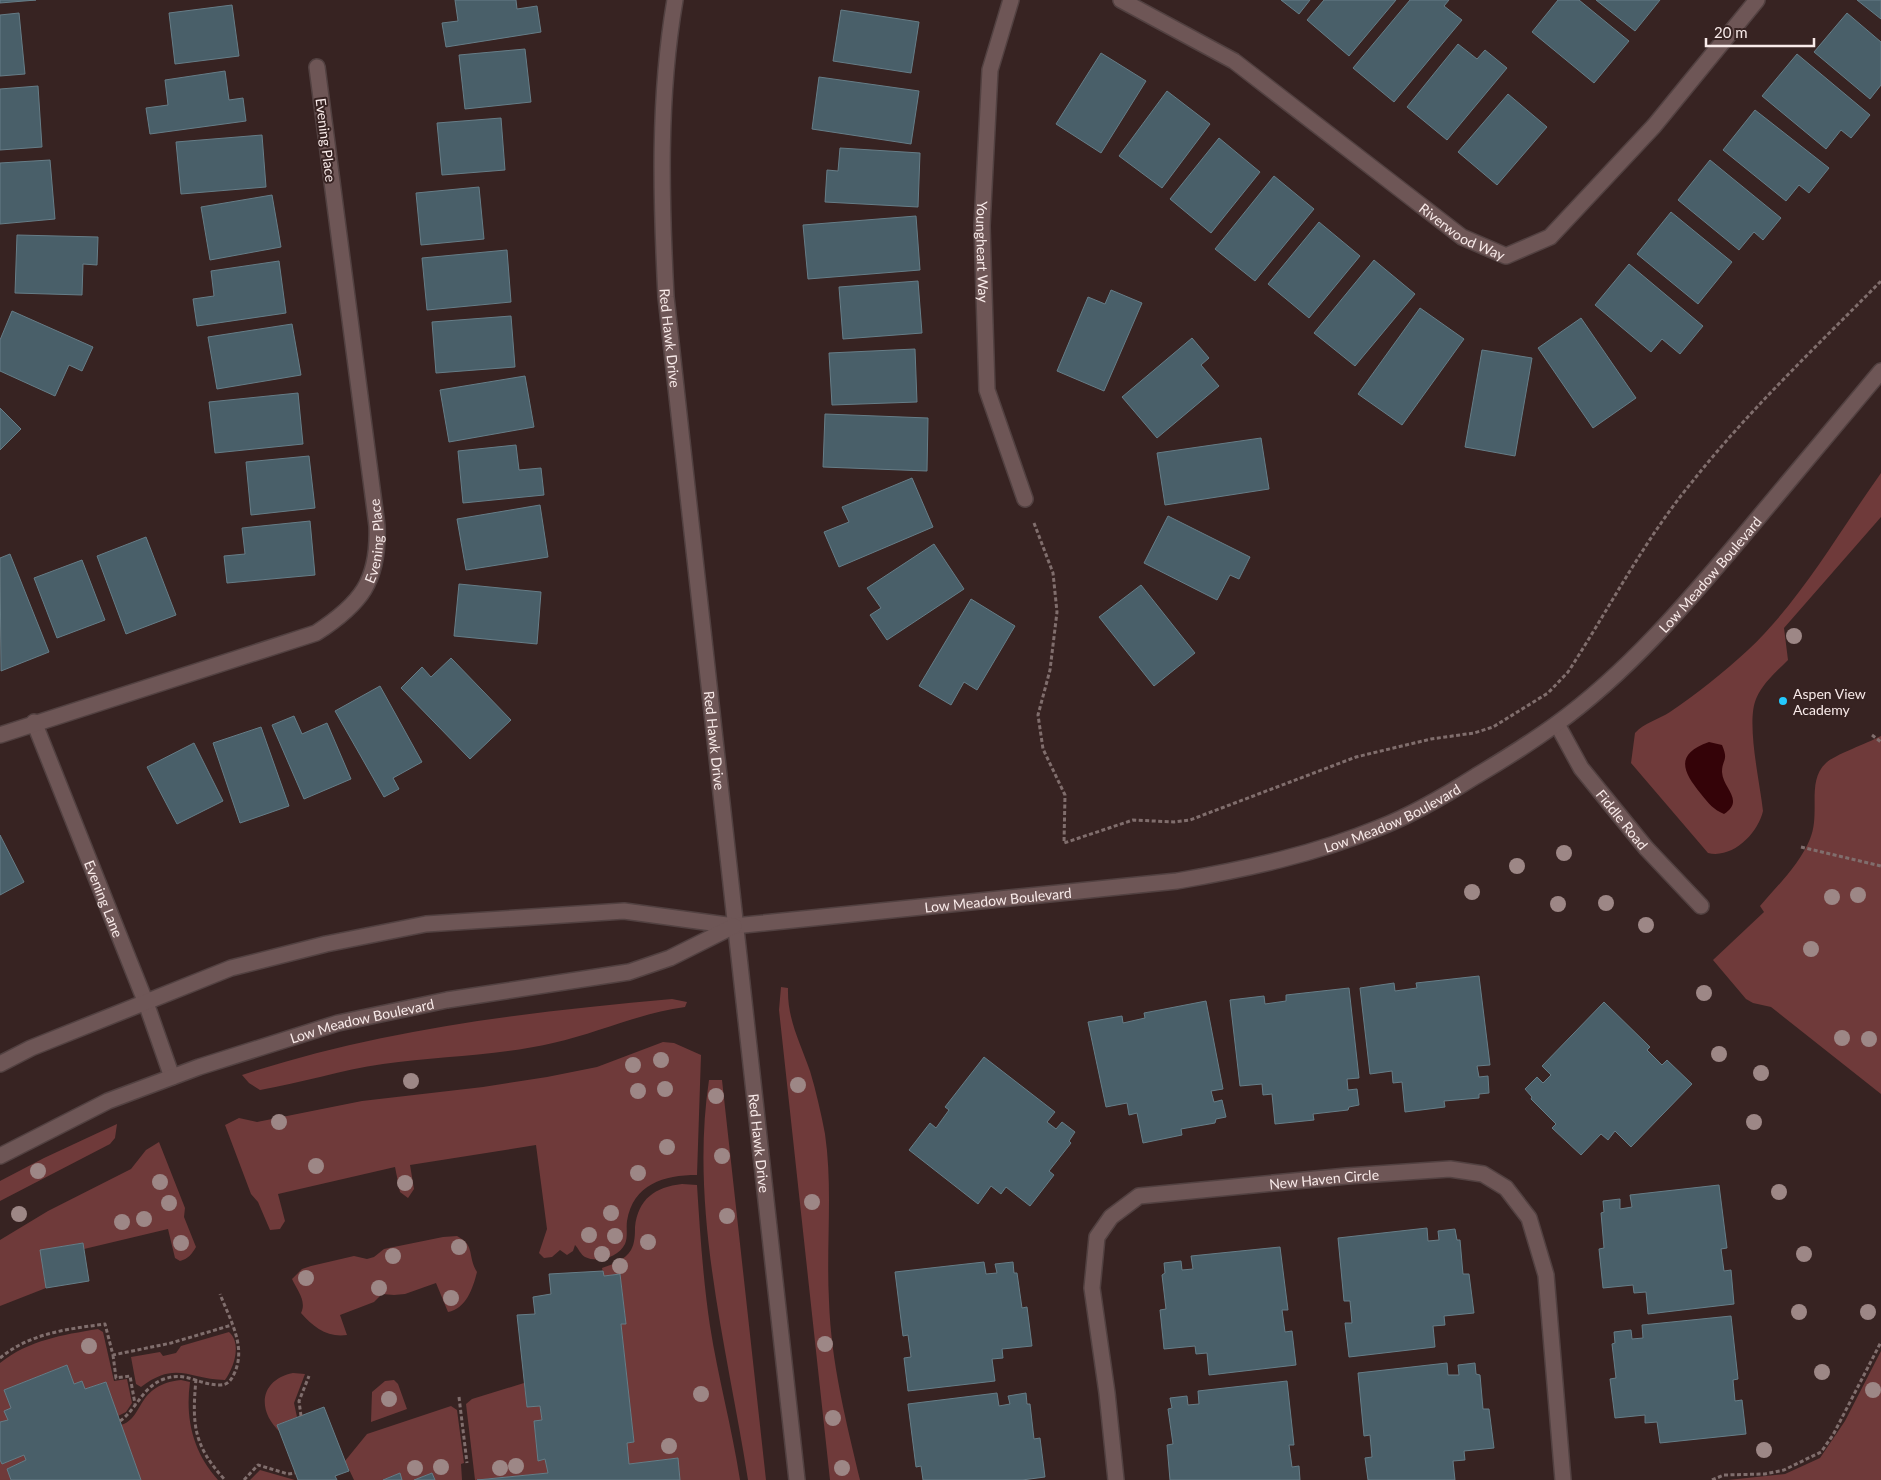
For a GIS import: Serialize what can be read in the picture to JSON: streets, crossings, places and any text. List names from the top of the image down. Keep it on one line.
{"streets":{"street":["Evening Place","Riverwood Way","Youngheart Way","Red Hawk Drive","Low Meadow Boulevard","Fiddle Road","Evening Lane","New Haven Circle"]},"crossings":[["Evening Place","Evening Lane"],["Red Hawk Drive","Low Meadow Boulevard"],["Low Meadow Boulevard","Fiddle Road"],["Low Meadow Boulevard","Evening Lane"]],"places":["Aspen View Academy"],"scale_bar":"20 m"}
